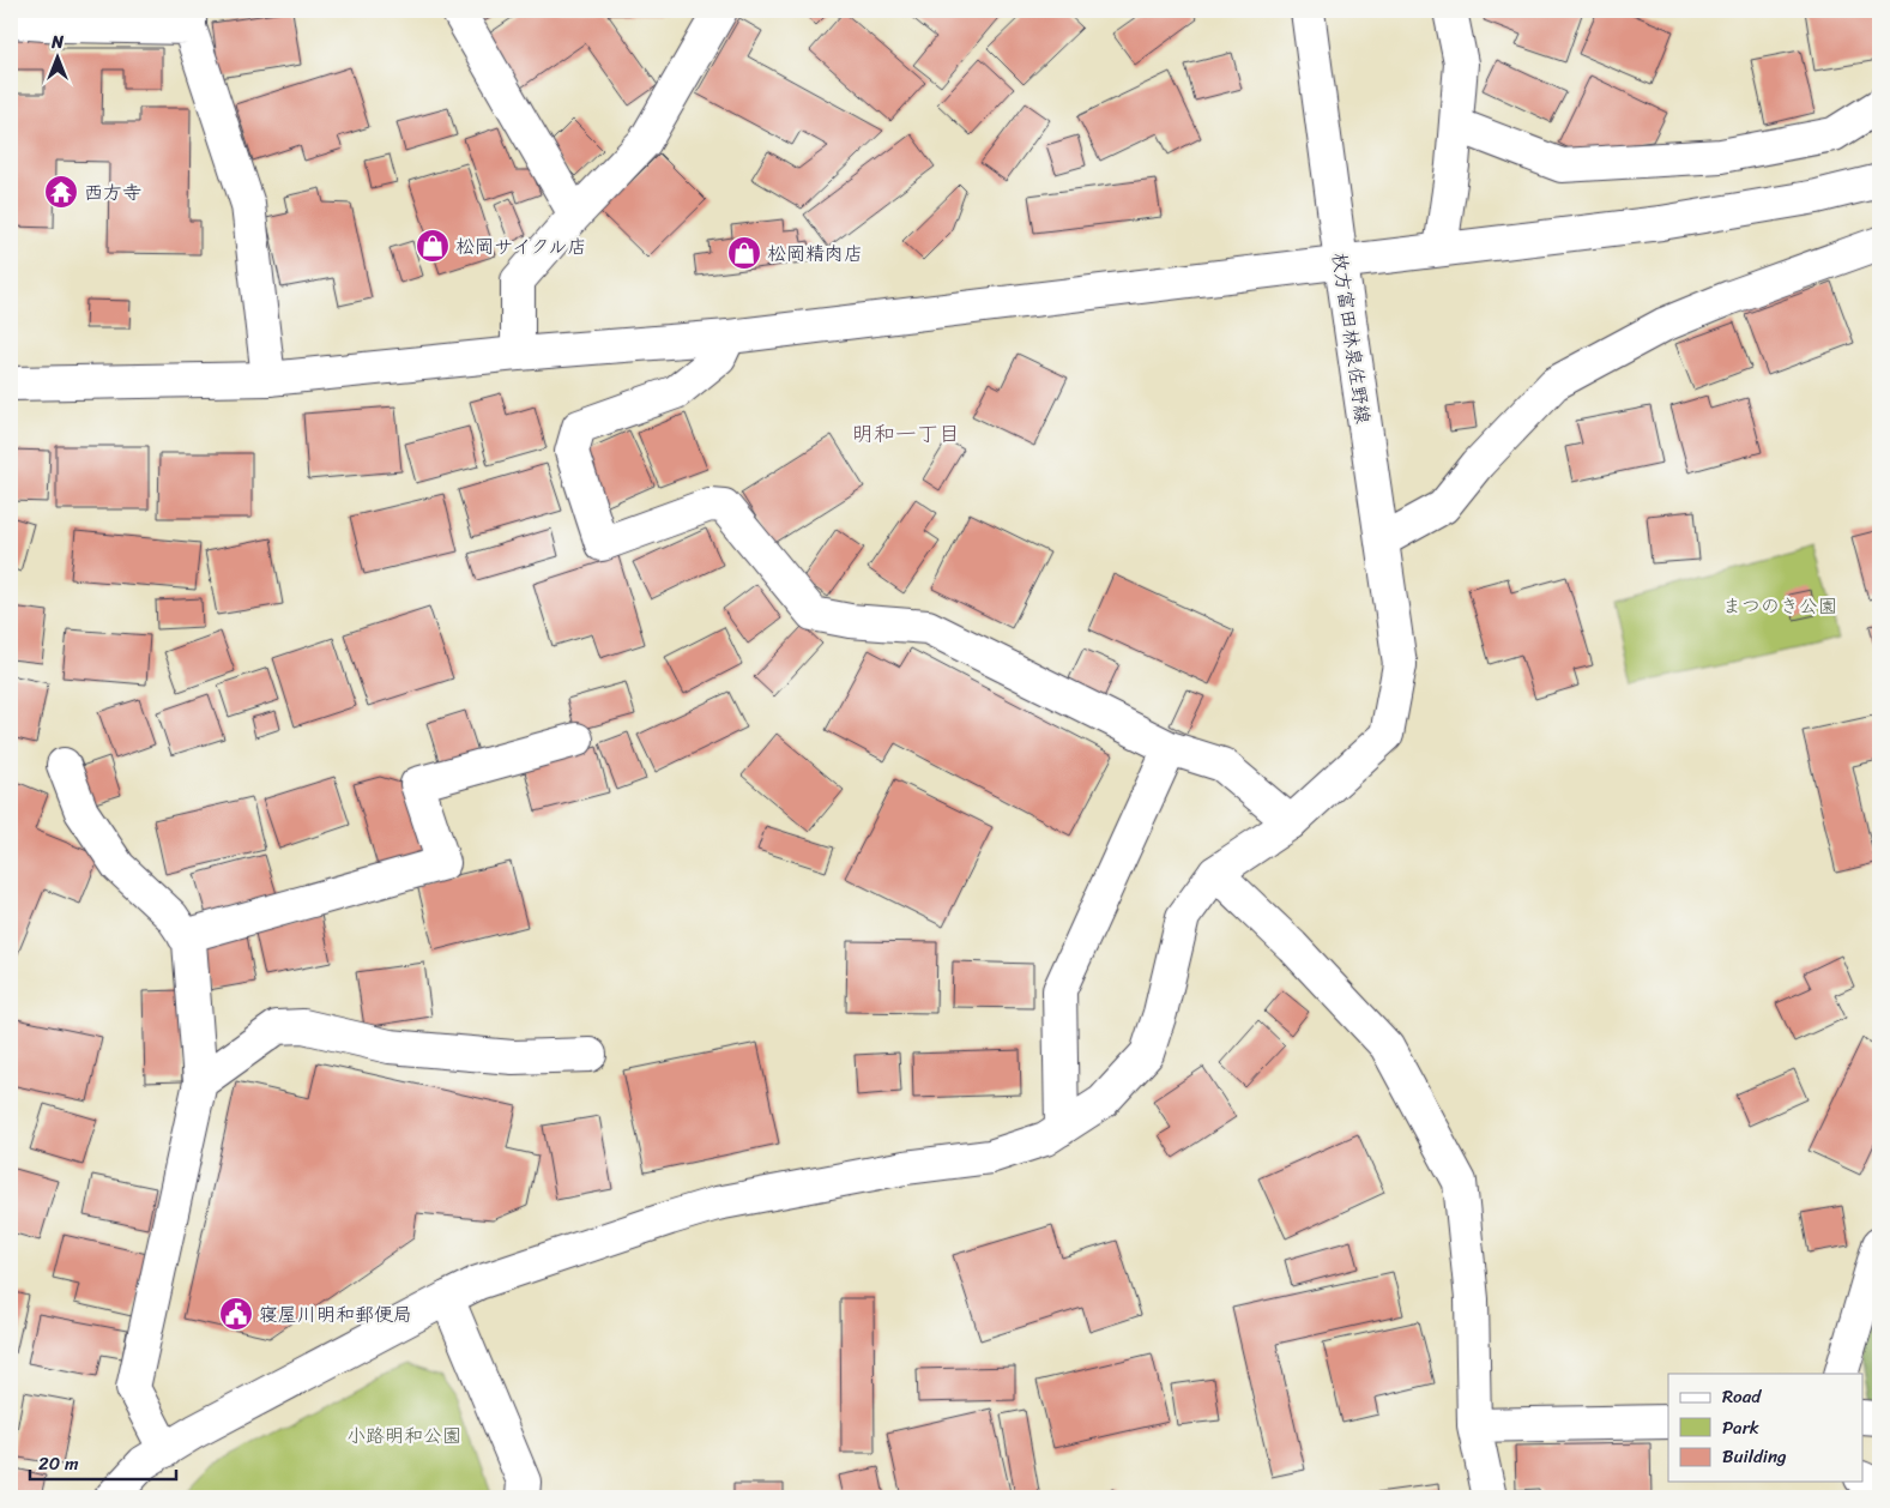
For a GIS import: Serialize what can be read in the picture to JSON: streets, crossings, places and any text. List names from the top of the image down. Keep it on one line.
{"streets":{"street":["枚方富田林泉佐野線"]},"districts":["明和一丁目"],"parks":["まつのき公園","小路明和公園"],"places":{"temple":["西方寺"],"shop":["松岡サイクル店","松岡精肉店"],"public building":["寝屋川明和郵便局"]},"legend":["Road","Park","Building"],"scale_bar":"20 m","north":"top"}
